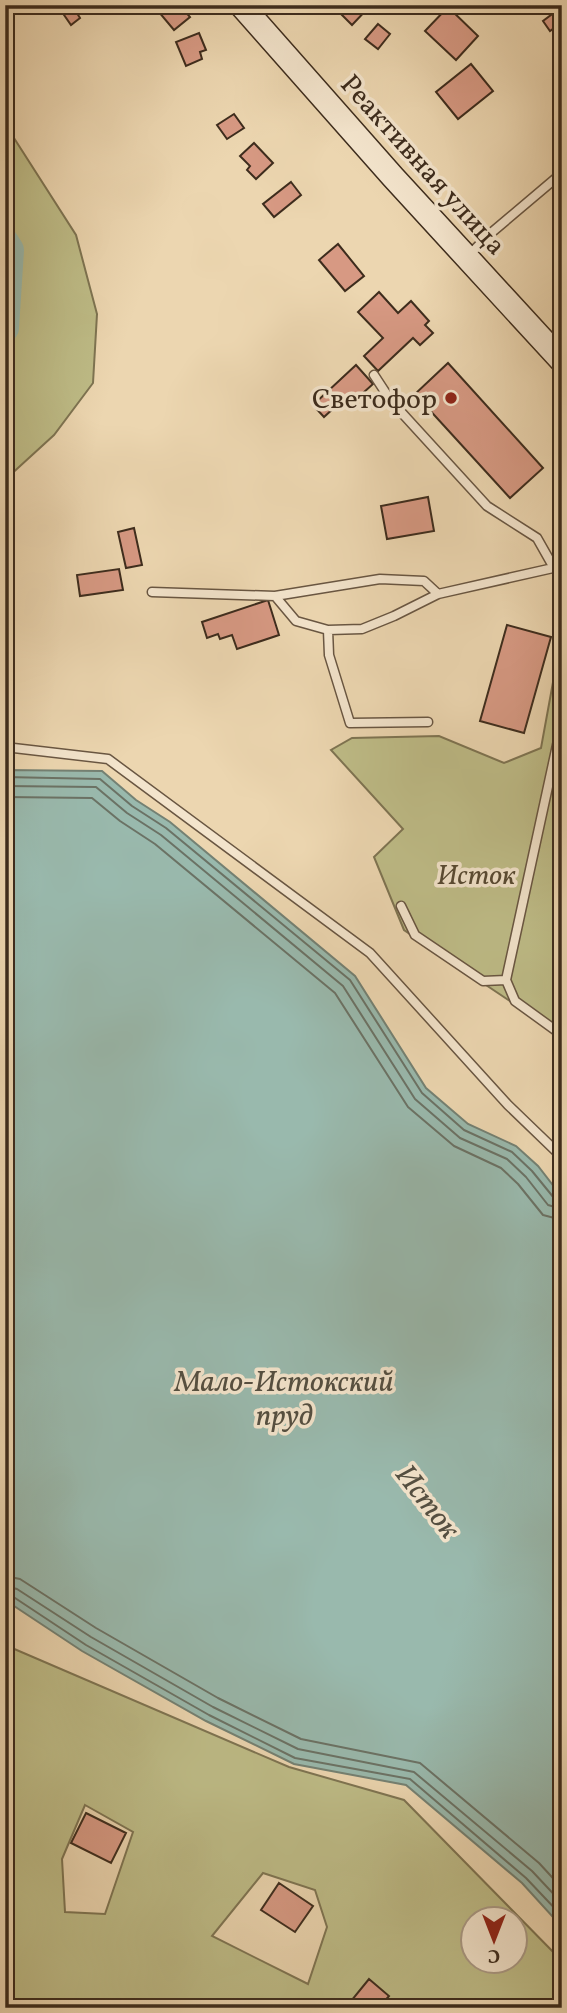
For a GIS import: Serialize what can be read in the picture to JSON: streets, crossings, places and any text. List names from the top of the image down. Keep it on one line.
{"streets":{"main road":["Реактивная улица"]},"water":["Мало-Истокский пруд","Исток"],"parks":["Исток"],"places":["Светофор"],"north":"bottom"}
